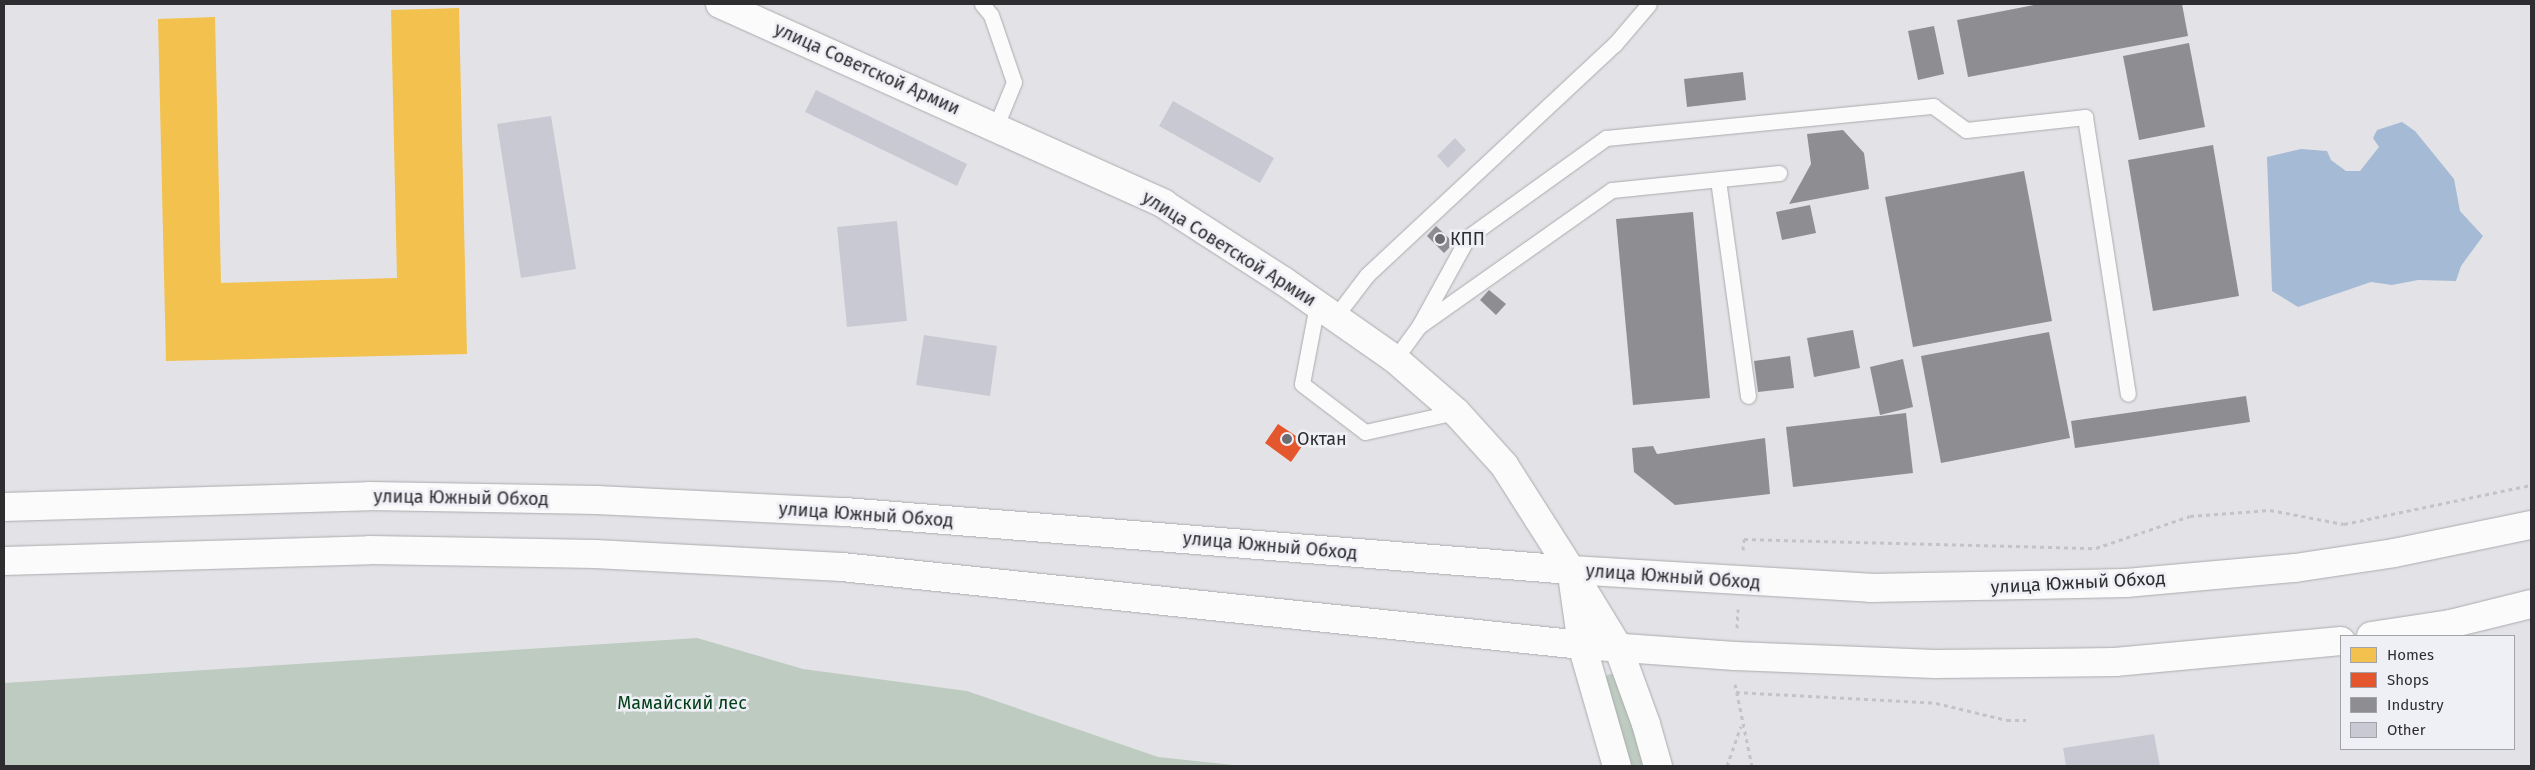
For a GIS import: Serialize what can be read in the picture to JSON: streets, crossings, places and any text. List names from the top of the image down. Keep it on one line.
{"streets":{"main road":["улица Советской Армии","улица Южный Обход"]},"crossings":[["улица Советской Армии","улица Южный Обход"]],"parks":["Мамайский лес"],"places":["КПП","Октан"],"legend":["Homes","Shops","Industry","Other"]}
